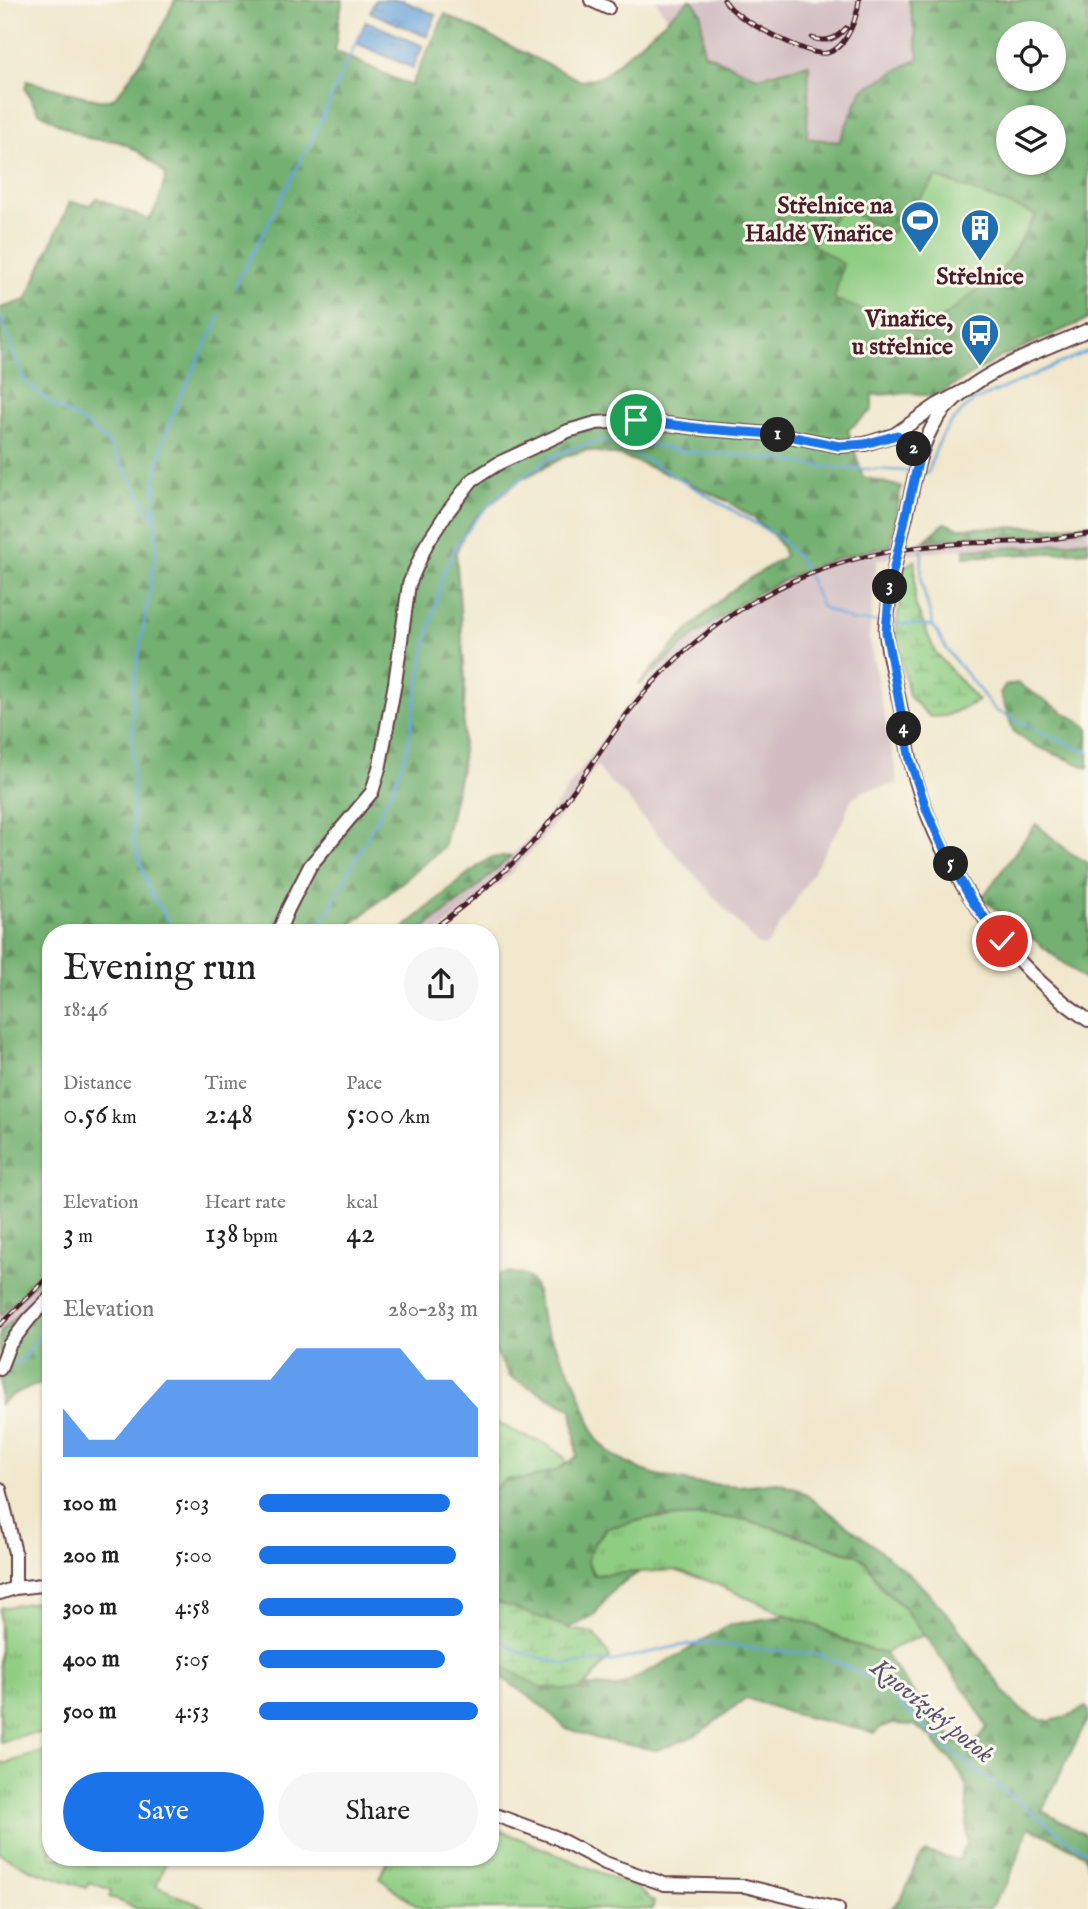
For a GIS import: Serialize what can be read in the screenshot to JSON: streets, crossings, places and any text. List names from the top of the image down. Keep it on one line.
{"water":["Knovízský potok"],"places":{"sports":["Střelnice na Haldě Vinařice"],"building":["Střelnice"],"bus stop":["Vinařice, u střelnice"]},"page":{"pins":["1","2","3","4","5"],"heading":["Evening run","18:46"],"stats":[["Distance","0.56 km"],["Time","2:48"],["Pace","5:00 /km"],["Elevation","3 m"],["Heart rate","138 bpm"],["kcal","42"]],"chart":["Elevation","280–283 m"],"list":[{"name":"100 m","note":"5:03"},{"name":"200 m","note":"5:00"},{"name":"300 m","note":"4:58"},{"name":"400 m","note":"5:05"},{"name":"500 m","note":"4:53"}],"buttons":["Save","Share"]}}
